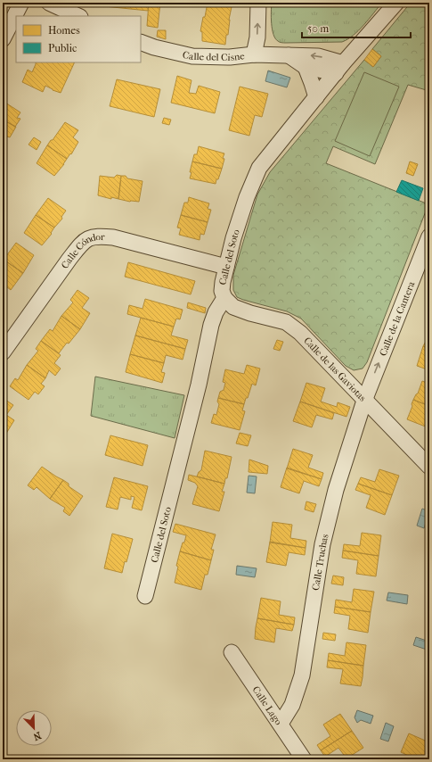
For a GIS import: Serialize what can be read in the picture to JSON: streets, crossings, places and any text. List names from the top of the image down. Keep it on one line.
{"streets":{"street":["Calle del Cisne","Calle Cóndor","Calle del Soto","Calle de la Cantera","Calle de las Gaviotas","Calle Truchas","Calle Lago"]},"crossings":[["Calle del Cisne","Calle del Soto"],["Calle Cóndor","Calle del Soto"],["Calle del Soto","Calle de las Gaviotas"],["Calle de la Cantera","Calle de las Gaviotas"],["Calle de la Cantera","Calle Truchas"],["Calle de las Gaviotas","Calle Truchas"],["Calle Truchas","Calle Lago"]],"one_way":["Calle de la Cantera"],"legend":["Homes","Public"],"scale_bar":"50 m","north":"bottom right"}
